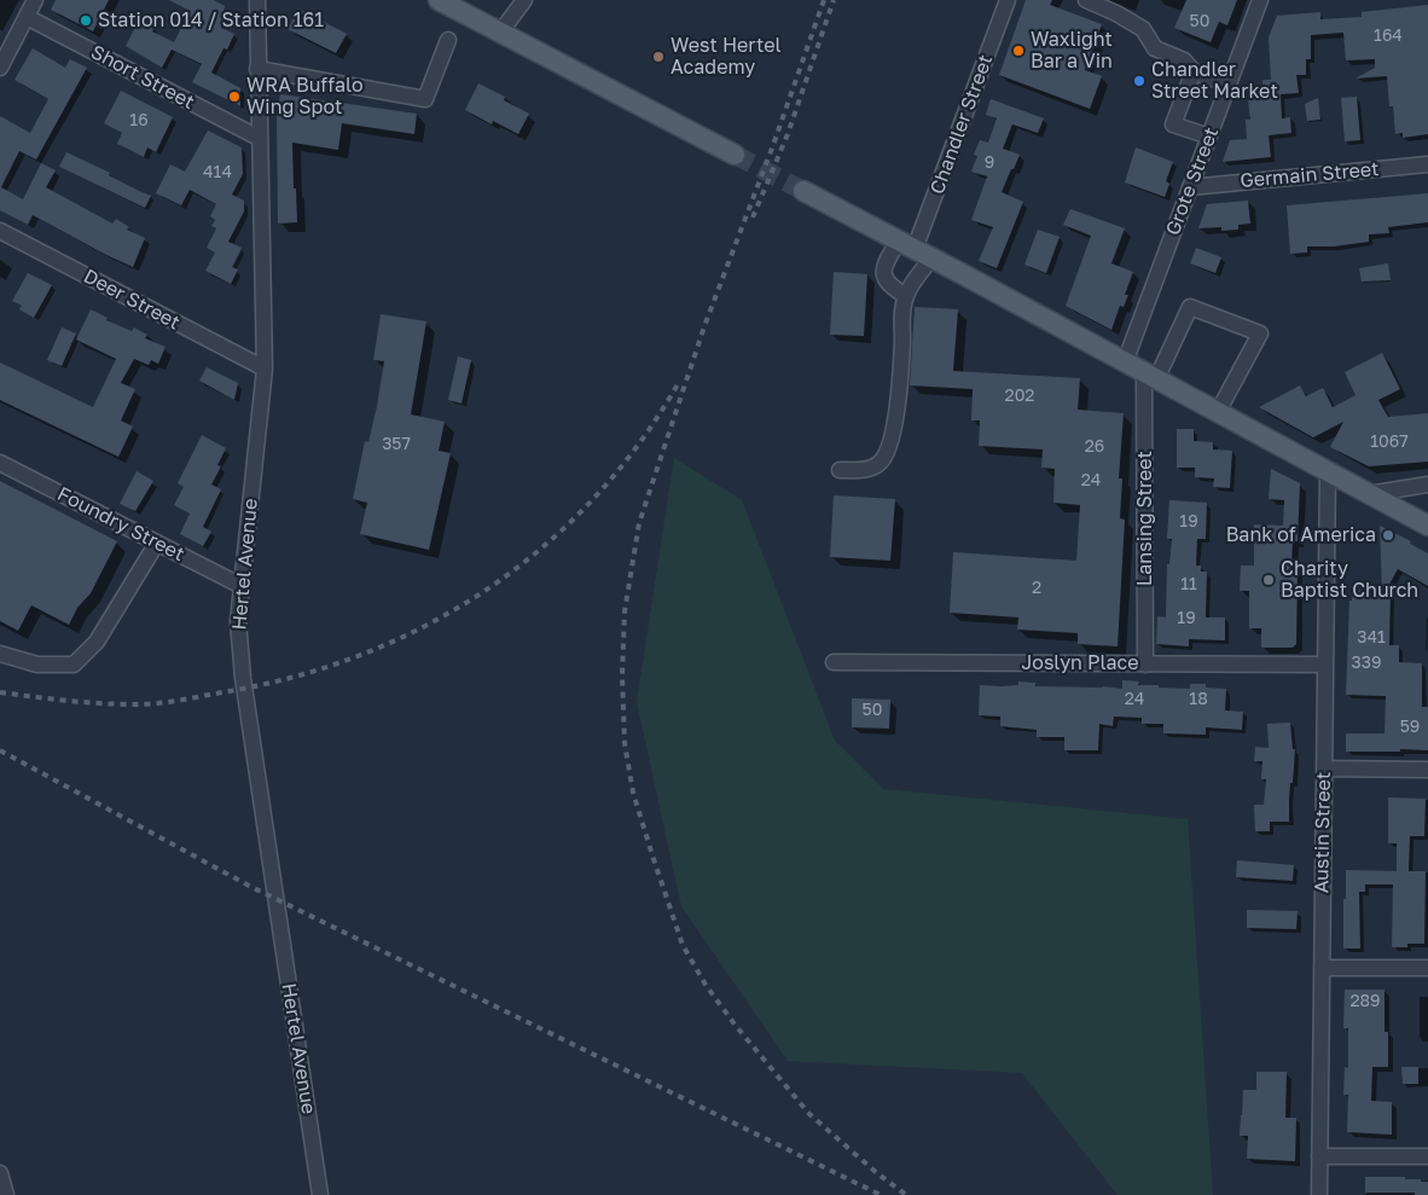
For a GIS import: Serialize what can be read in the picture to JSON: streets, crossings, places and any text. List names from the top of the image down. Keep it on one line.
{"streets":{"street":["Short Street","Chandler Street","Germain Street","Grote Street","Deer Street","Lansing Street","Foundry Street","Hertel Avenue","Joslyn Place","Austin Street"]},"crossings":[["Short Street","Hertel Avenue"],["Germain Street","Grote Street"],["Deer Street","Hertel Avenue"],["Lansing Street","Joslyn Place"],["Foundry Street","Hertel Avenue"],["Joslyn Place","Austin Street"]],"places":["Station 014 / Station 161","Waxlight Bar a Vin","West Hertel Academy","Chandler Street Market","WRA Buffalo Wing Spot","Bank of America","Charity Baptist Church"],"house_numbers":["50","164","16","9","414","202","1067","357","26","24","19","11","2","19","341","339","24","18","50","59","289"]}
